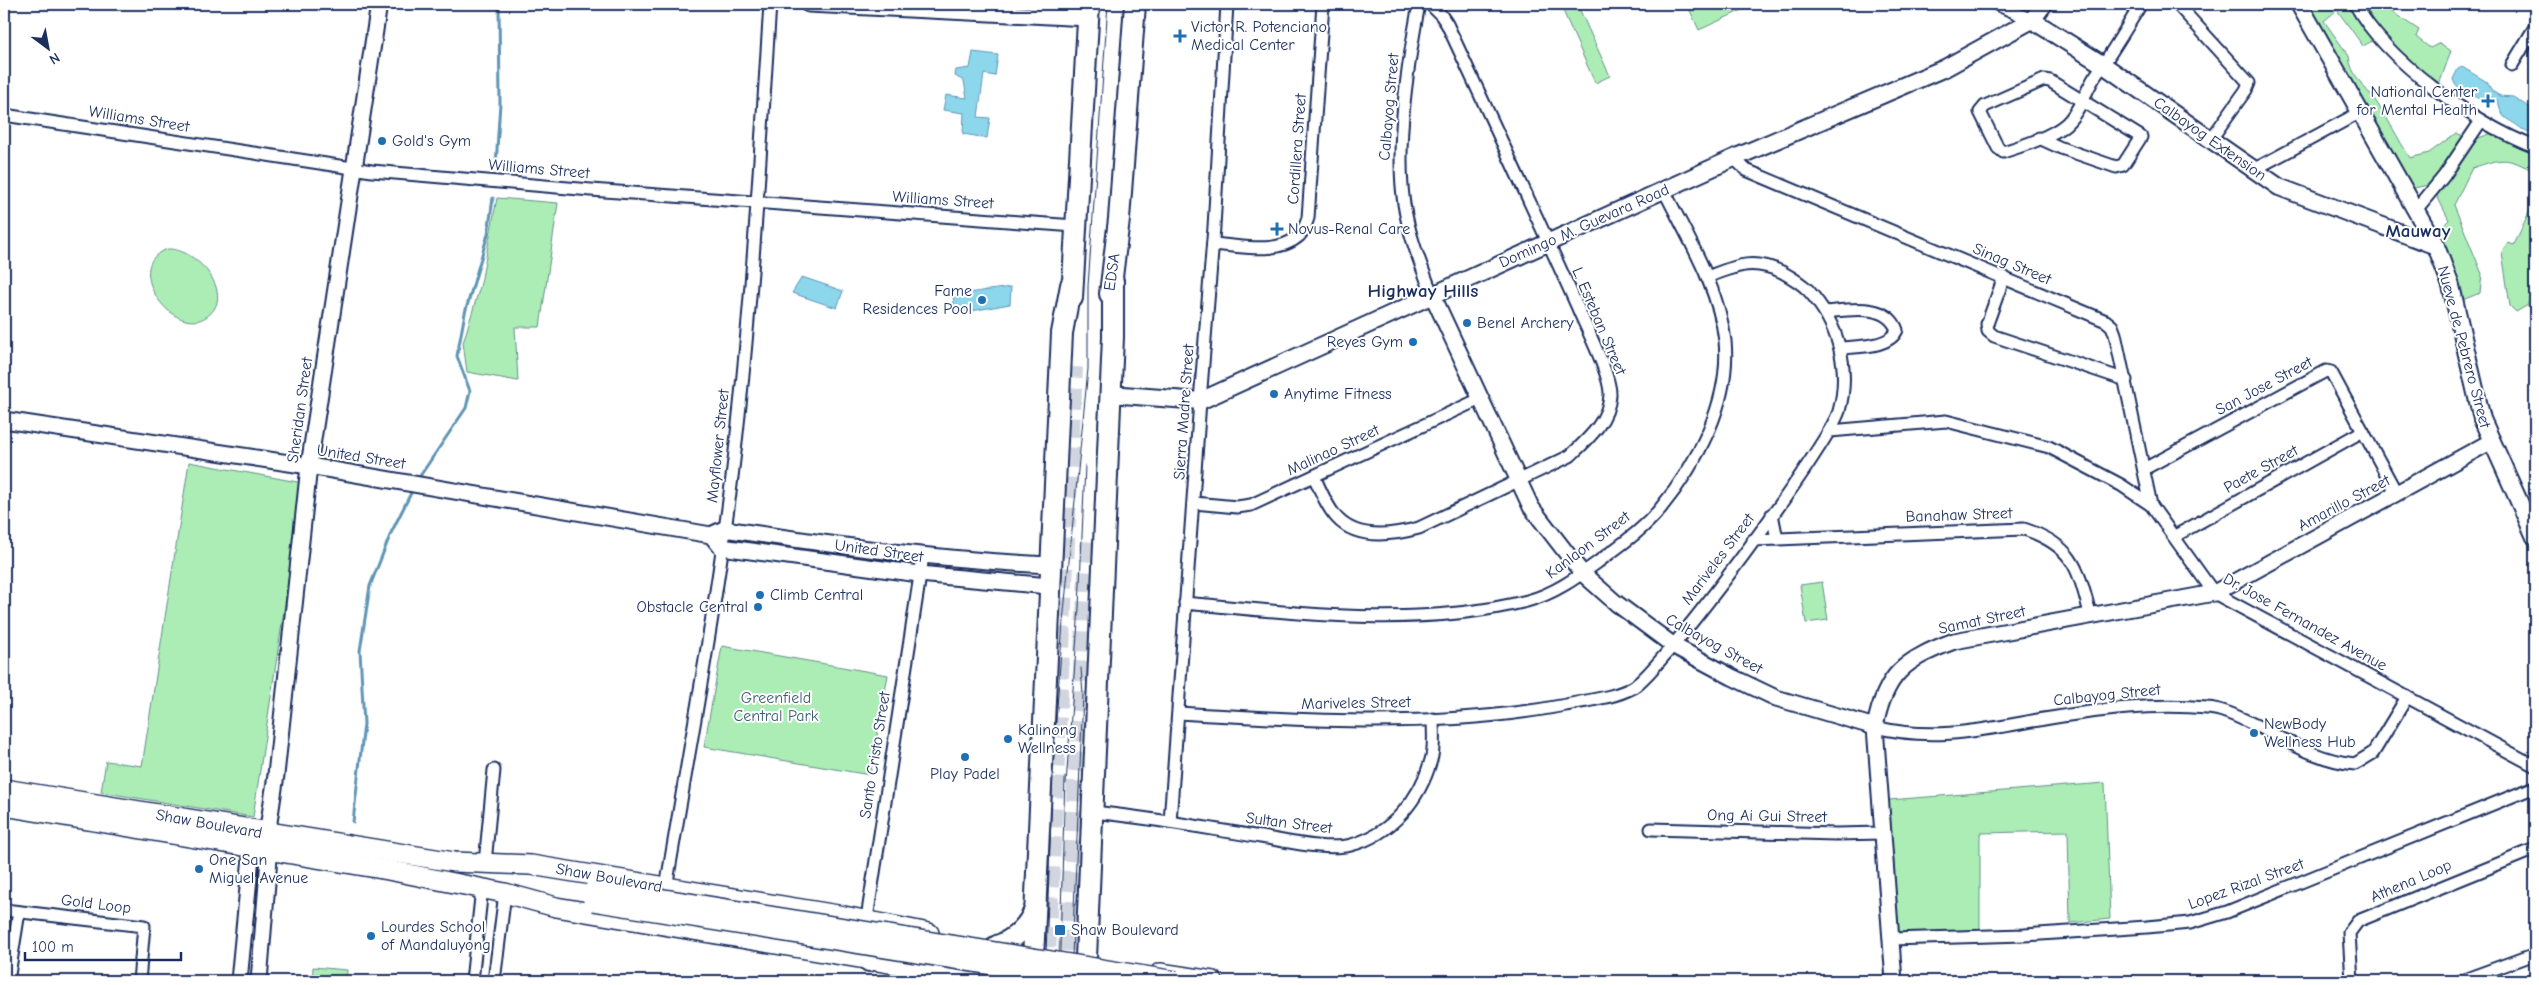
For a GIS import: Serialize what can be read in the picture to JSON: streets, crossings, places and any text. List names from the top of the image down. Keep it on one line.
{"streets":{"highway":["EDSA"],"main road":["Calbayog Extension","Domingo M. Guevara Road","Nueve de Pebrero Street","Shaw Boulevard"],"street":["Calbayog Street","Williams Street","Cordillera Street","Sinag Street","L. Esteban Street","San Jose Street","Sheridan Street","Sierra Madre Street","Mayflower Street","Malinao Street","United Street","Paete Street","Amarillo Street","Banahaw Street","Kanlaon Street","Mariveles Street","Samat Street","Dr. Jose Fernandez Avenue","Santo Cristo Street","Ong Ai Gui Street","Sultan Street","Athena Loop","Lopez Rizal Street","Gold Loop"]},"crossings":[["Calbayog Street","Domingo M. Guevara Road"],["Calbayog Street","L. Esteban Street"],["Calbayog Street","Malinao Street"],["Calbayog Street","Kanlaon Street"],["Calbayog Street","Mariveles Street"],["Calbayog Street","Samat Street"],["Calbayog Street","Dr. Jose Fernandez Avenue"],["Williams Street","Sheridan Street"],["Williams Street","Mayflower Street"],["Calbayog Extension","Domingo M. Guevara Road"],["Calbayog Extension","Nueve de Pebrero Street"],["Cordillera Street","Sierra Madre Street"],["Domingo M. Guevara Road","Sinag Street"],["Domingo M. Guevara Road","L. Esteban Street"],["Domingo M. Guevara Road","Sierra Madre Street"],["Domingo M. Guevara Road","Kanlaon Street"],["Sinag Street","San Jose Street"],["Sinag Street","Dr. Jose Fernandez Avenue"],["L. Esteban Street","Malinao Street"],["Nueve de Pebrero Street","Amarillo Street"],["San Jose Street","Paete Street"],["San Jose Street","Amarillo Street"],["Sheridan Street","United Street"],["Sheridan Street","Shaw Boulevard"],["Sierra Madre Street","Malinao Street"],["Sierra Madre Street","Kanlaon Street"],["Sierra Madre Street","Mariveles Street"],["Sierra Madre Street","Sultan Street"],["Mayflower Street","United Street"],["United Street","Santo Cristo Street"],["Paete Street","Dr. Jose Fernandez Avenue"],["Amarillo Street","Samat Street"],["Amarillo Street","Dr. Jose Fernandez Avenue"],["Banahaw Street","Mariveles Street"],["Banahaw Street","Samat Street"],["Kanlaon Street","Mariveles Street"],["Mariveles Street","Dr. Jose Fernandez Avenue"],["Mariveles Street","Sultan Street"],["Samat Street","Dr. Jose Fernandez Avenue"],["Samat Street","Ong Ai Gui Street"],["Samat Street","Lopez Rizal Street"],["Santo Cristo Street","Shaw Boulevard"]],"districts":["Mauway","Highway Hills"],"parks":["Greenfield Central Park"],"places":{"health":["Victor R. Potenciano Medical Center","National Center for Mental Health","Novus-Renal Care"],"other":["Gold's Gym","Fame Residences Pool","Benel Archery","Reyes Gym","Anytime Fitness","Climb Central","Obstacle Central","NewBody Wellness Hub","Kalinong Wellness","Play Padel","One San Miguel Avenue","Lourdes School of Mandaluyong"],"transit":["Shaw Boulevard"]},"scale_bar":"100 m","north":"bottom right"}
